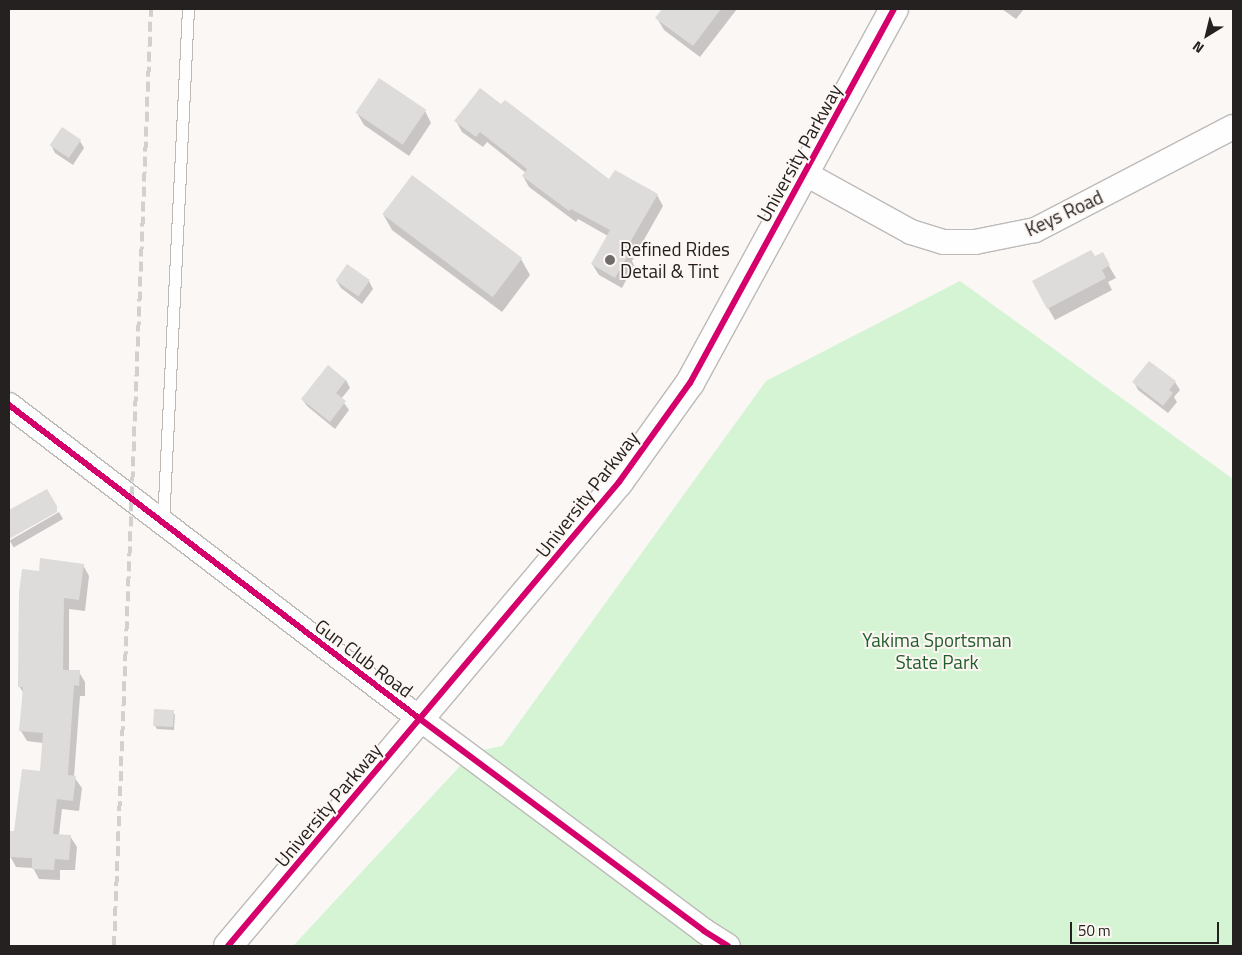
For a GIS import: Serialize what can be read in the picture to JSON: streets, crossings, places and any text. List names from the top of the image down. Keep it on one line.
{"streets":{"main road":["University Parkway"],"street":["Keys Road","Gun Club Road"]},"crossings":[["University Parkway","Keys Road"],["University Parkway","Gun Club Road"]],"parks":["Yakima Sportsman State Park"],"places":["Refined Rides Detail & Tint"],"scale_bar":"50 m","north":"bottom left"}
